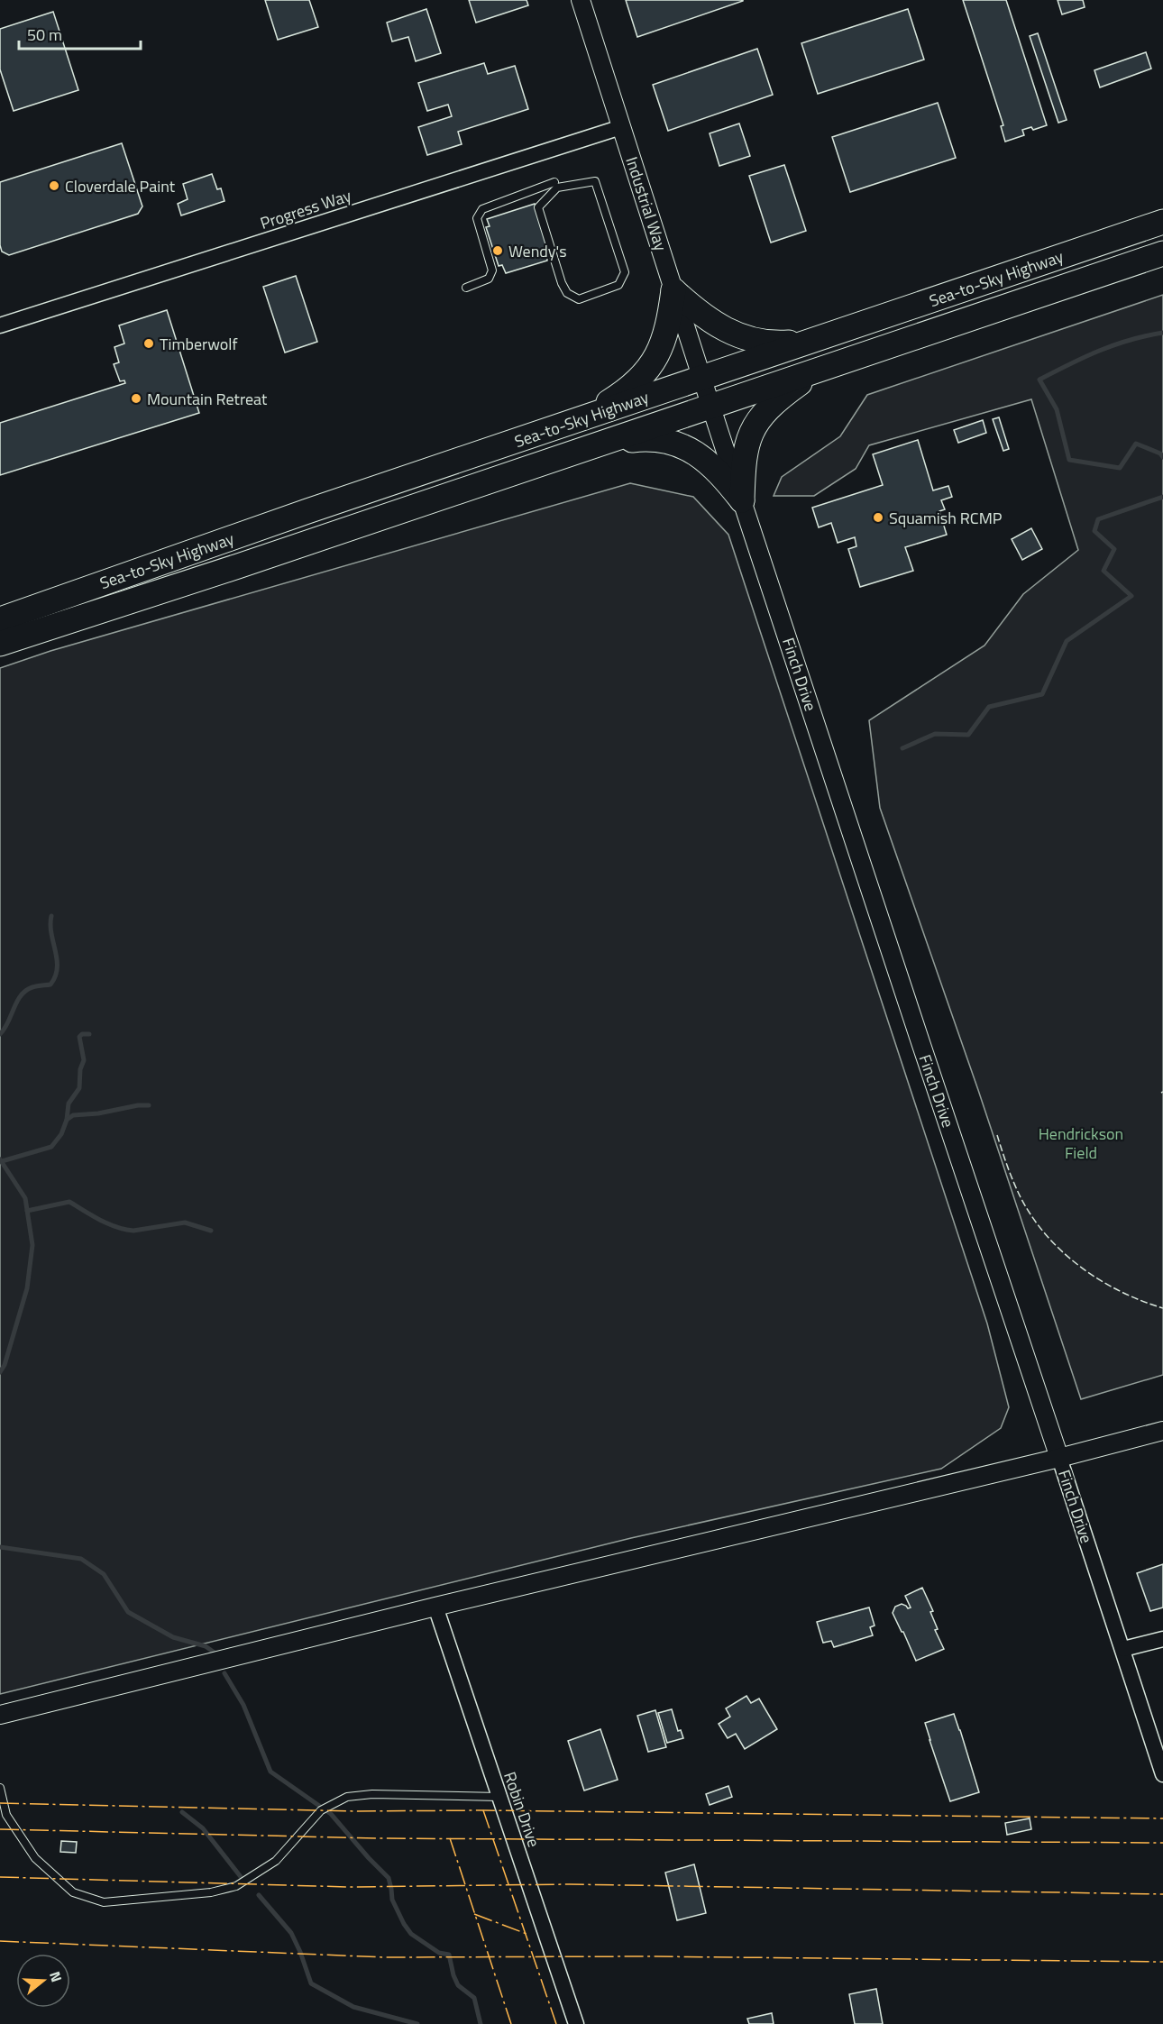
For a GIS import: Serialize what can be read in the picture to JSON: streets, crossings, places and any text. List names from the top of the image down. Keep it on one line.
{"streets":{"highway":["Sea-to-Sky Highway"],"street":["Industrial Way","Progress Way","Finch Drive","Robin Drive"]},"crossings":[["Industrial Way","Progress Way"],["Industrial Way","Sea-to-Sky Highway"],["Industrial Way","Finch Drive"],["Sea-to-Sky Highway","Finch Drive"]],"parks":["Hendrickson Field"],"places":["Cloverdale Paint","Wendy's","Timberwolf","Mountain Retreat","Squamish RCMP"],"scale_bar":"50 m","north":"right"}
